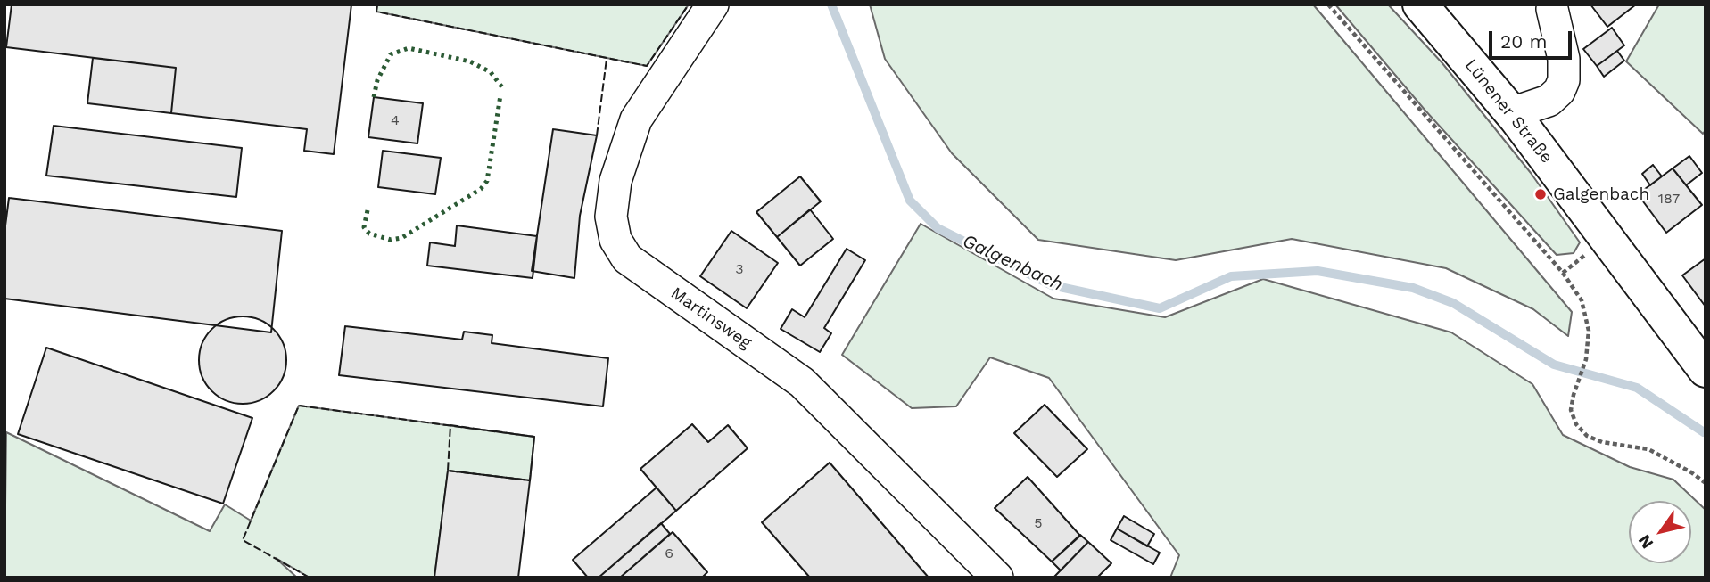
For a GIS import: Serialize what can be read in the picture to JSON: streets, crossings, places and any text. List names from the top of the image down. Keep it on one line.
{"streets":{"main road":["Lünener Straße"],"street":["Martinsweg"]},"water":["Galgenbach"],"places":["Galgenbach"],"house_numbers":["4","187","3","5","6"],"scale_bar":"20 m","north":"bottom left"}
